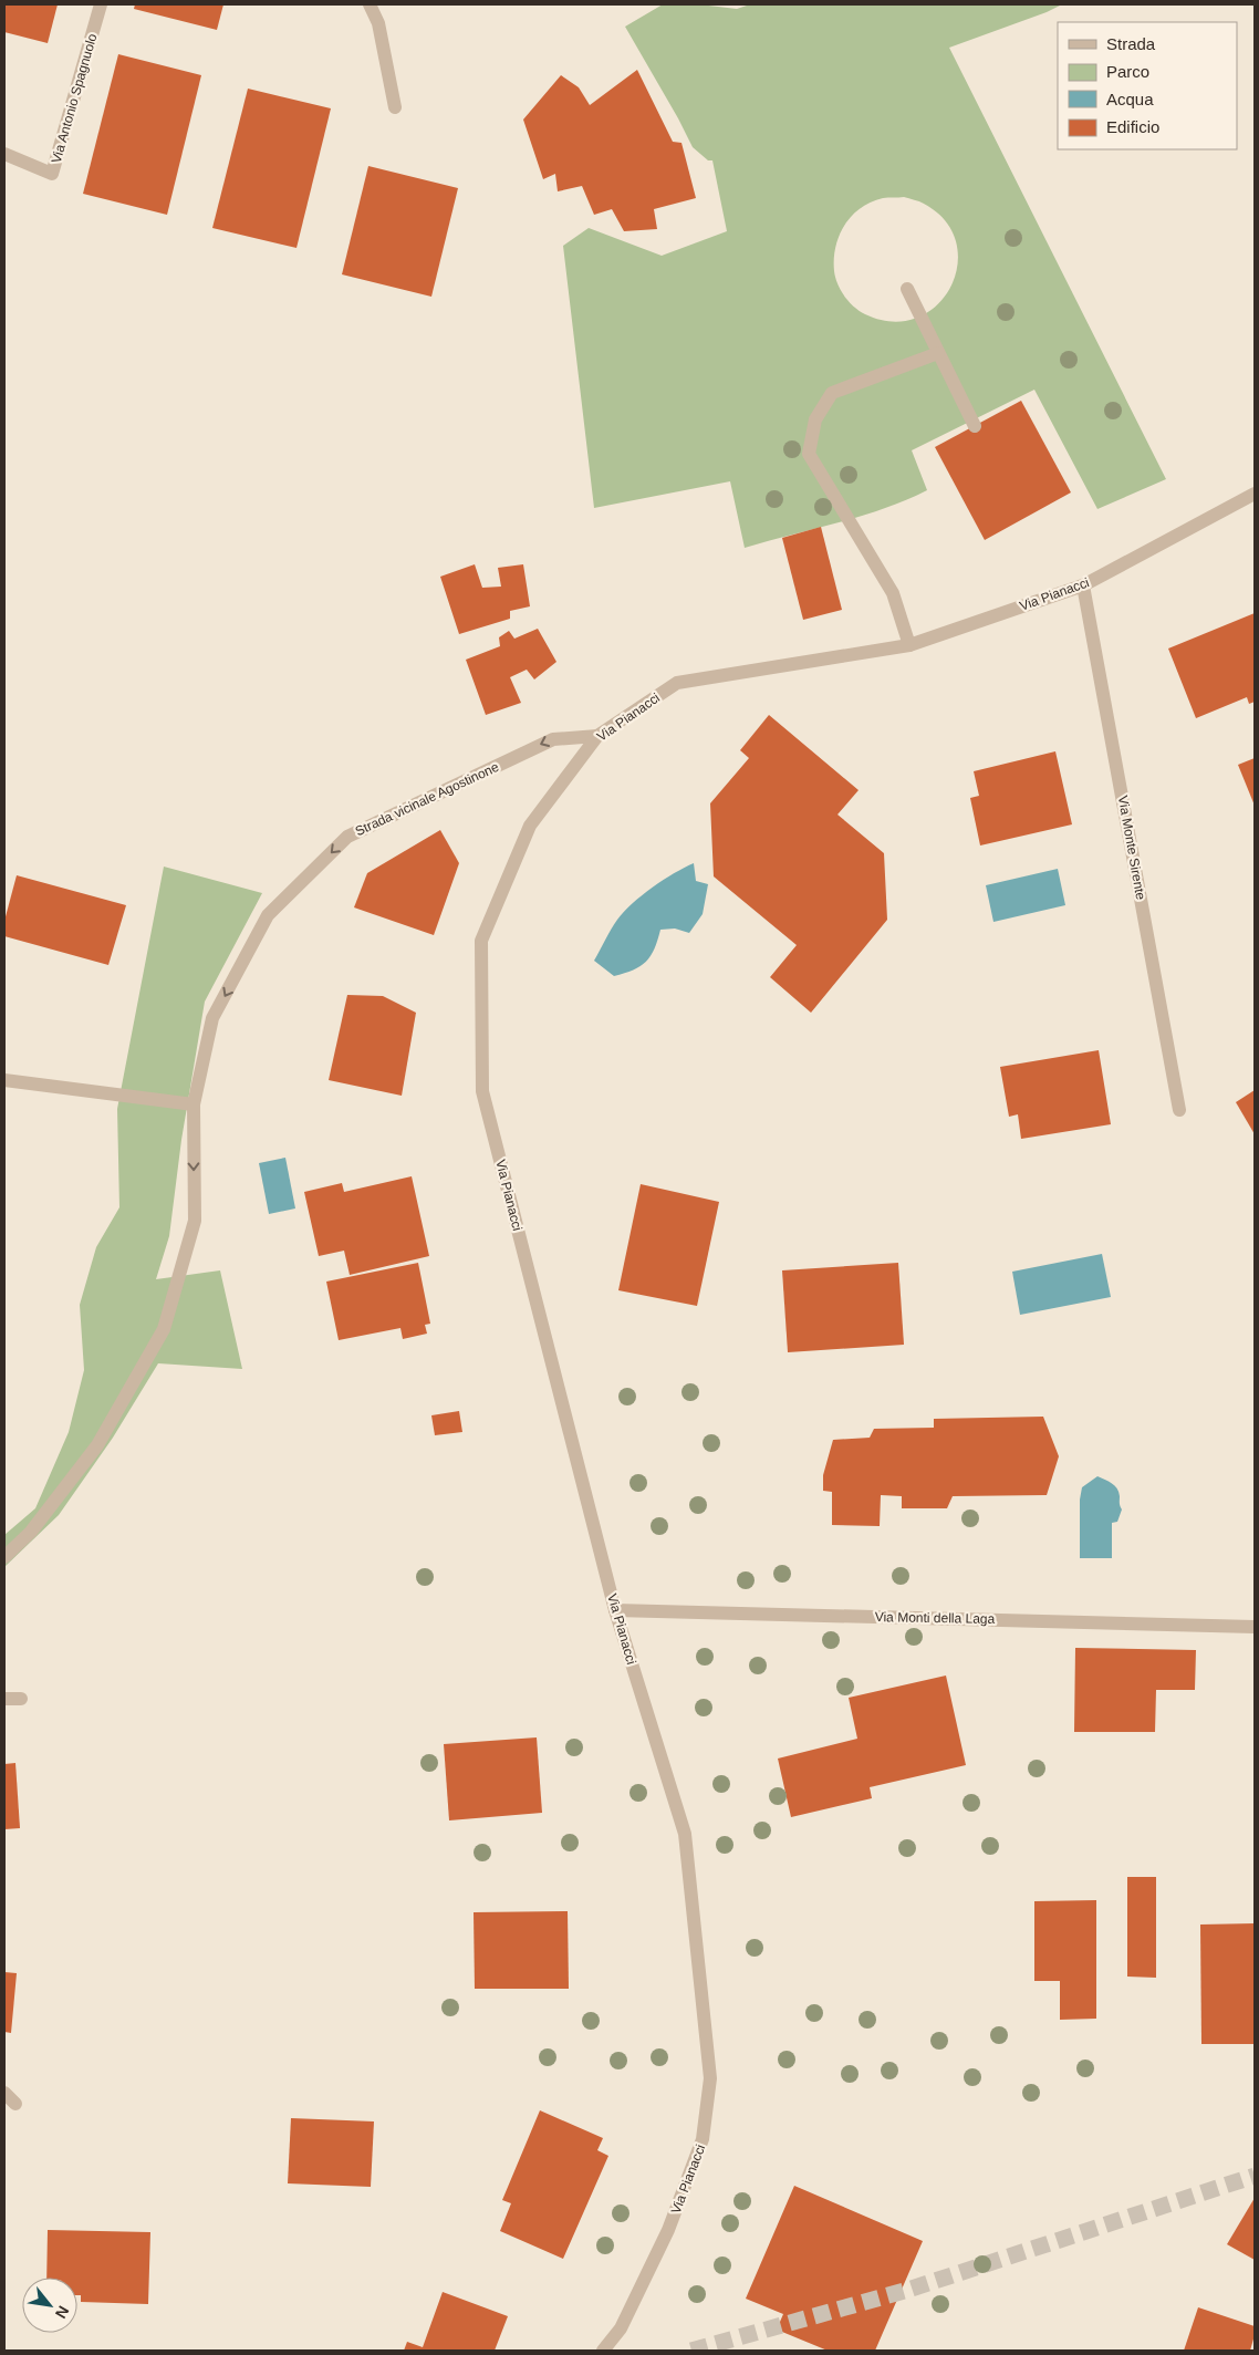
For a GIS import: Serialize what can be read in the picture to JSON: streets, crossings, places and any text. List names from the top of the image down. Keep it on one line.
{"streets":{"street":["Via Antonio Spagnuolo","Via Pianacci","Strada vicinale Agostinone","Via Monte Sirente","Via Monti della Laga"]},"crossings":[["Via Pianacci","Strada vicinale Agostinone"],["Via Pianacci","Via Monte Sirente"],["Via Pianacci","Via Monti della Laga"]],"one_way":["Strada vicinale Agostinone"],"legend":["Strada","Parco","Acqua","Edificio"],"north":"bottom right"}
